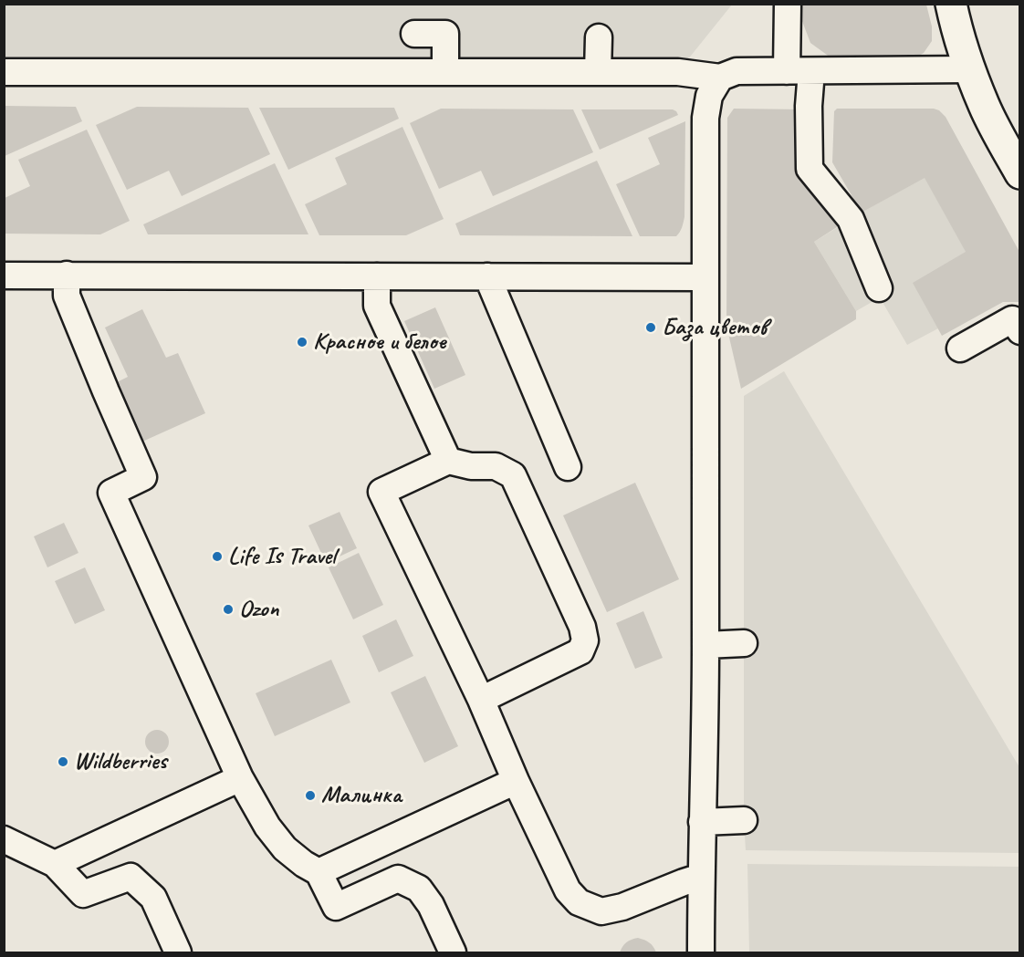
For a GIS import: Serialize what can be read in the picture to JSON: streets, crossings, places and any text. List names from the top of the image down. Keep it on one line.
{"places":["База цветов","Красное и белое","Life Is Travel","Ozon","Wildberries","Малинка"]}
